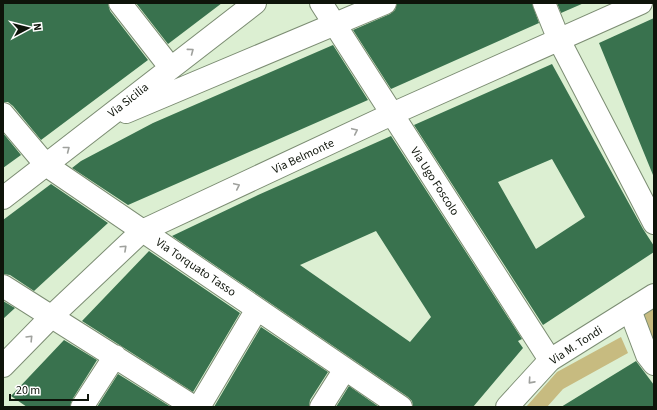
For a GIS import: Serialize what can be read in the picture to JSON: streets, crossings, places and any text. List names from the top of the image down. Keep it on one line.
{"streets":{"street":["Via Sicilia","Via Belmonte","Via Ugo Foscolo","Via Torquato Tasso","Via M. Tondi"]},"crossings":[["Via Sicilia","Via Torquato Tasso"],["Via Belmonte","Via Ugo Foscolo"],["Via Belmonte","Via Torquato Tasso"],["Via Ugo Foscolo","Via M. Tondi"]],"scale_bar":"20 m","north":"right"}
